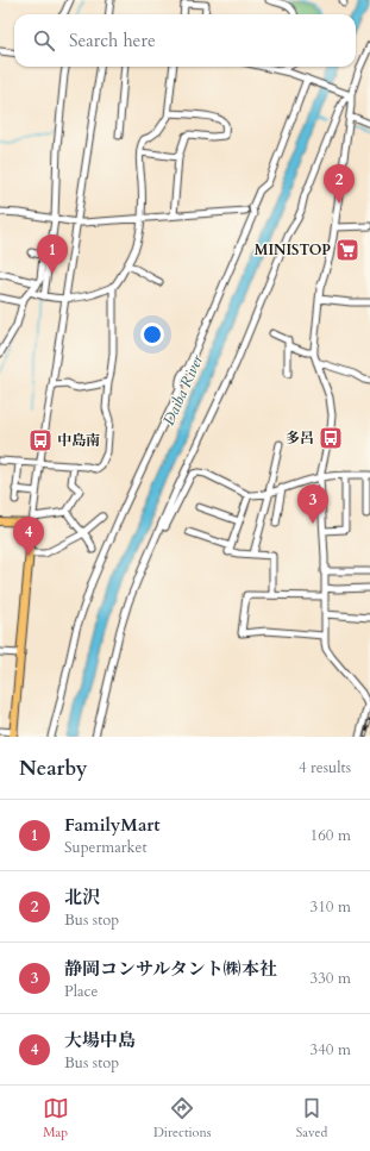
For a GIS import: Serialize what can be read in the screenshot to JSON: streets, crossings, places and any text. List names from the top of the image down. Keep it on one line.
{"water":["Daiba River"],"places":{"supermarket":["MINISTOP"],"bus stop":["多呂","中島南"]},"page":{"search":"Search here","pins":["2","1","3","4"],"heading":["Nearby","4 results"],"list":[{"mark":"1","name":"FamilyMart","note":"Supermarket","value":"160 m"},{"mark":"2","name":"北沢","note":"Bus stop","value":"310 m"},{"mark":"3","name":"静岡コンサルタント㈱本社","note":"Place","value":"330 m"},{"mark":"4","name":"大場中島","note":"Bus stop","value":"340 m"}],"nav":["Map","Directions","Saved"]}}
